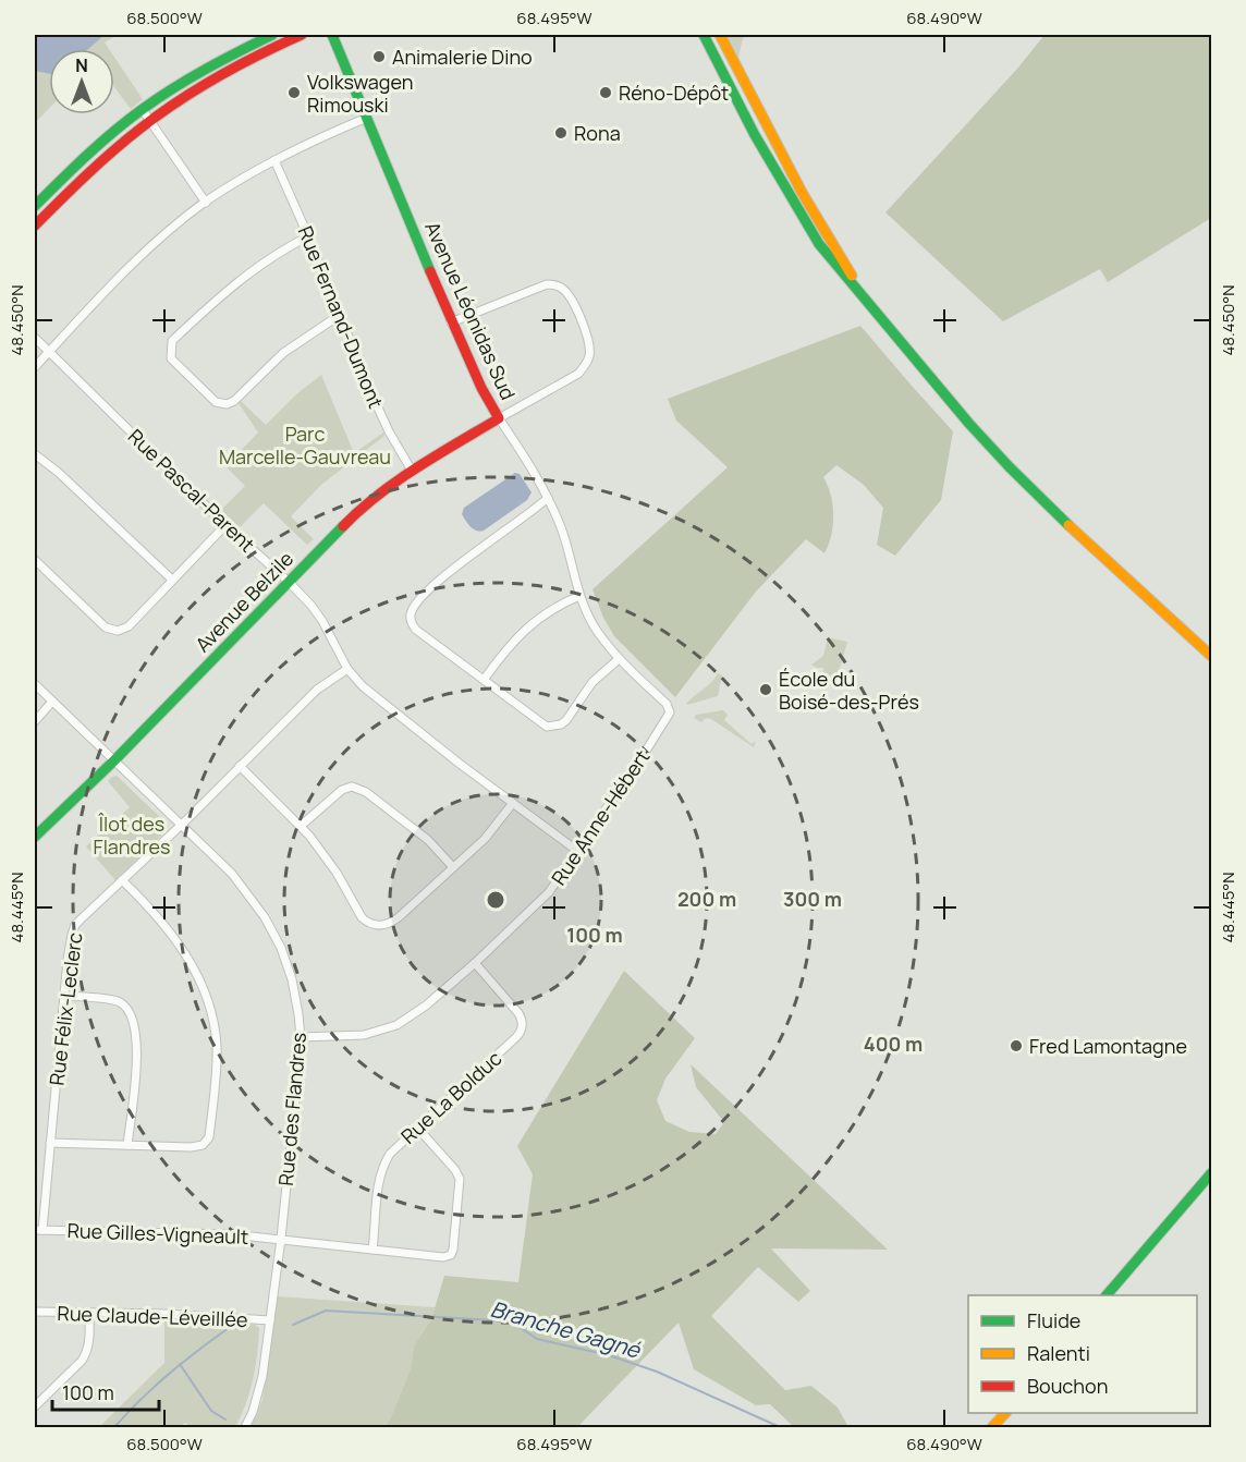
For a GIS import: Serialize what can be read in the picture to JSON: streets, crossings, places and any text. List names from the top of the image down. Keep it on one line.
{"streets":{"street":["Avenue Léonidas Sud","Rue Fernand-Dumont","Rue Pascal-Parent","Avenue Belzile","Rue Anne-Hébert","Rue Félix-Leclerc","Rue La Bolduc","Rue des Flandres","Rue Gilles-Vigneault","Rue Claude-Léveillée"]},"crossings":[["Avenue Léonidas Sud","Avenue Belzile"],["Avenue Léonidas Sud","Rue Anne-Hébert"],["Rue Fernand-Dumont","Avenue Belzile"],["Rue Pascal-Parent","Avenue Belzile"],["Rue Pascal-Parent","Rue Anne-Hébert"],["Rue Pascal-Parent","Rue Félix-Leclerc"],["Avenue Belzile","Rue des Flandres"],["Rue Anne-Hébert","Rue La Bolduc"],["Rue Anne-Hébert","Rue des Flandres"],["Rue Félix-Leclerc","Rue des Flandres"],["Rue Félix-Leclerc","Rue Gilles-Vigneault"],["Rue La Bolduc","Rue Gilles-Vigneault"],["Rue des Flandres","Rue Gilles-Vigneault"],["Rue des Flandres","Rue Claude-Léveillée"]],"water":["Branche Gagné"],"parks":["Parc Marcelle-Gauvreau","Îlot des Flandres"],"places":["Animalerie Dino","Volkswagen Rimouski","Réno-Dépôt","Rona","École du Boisé-des-Prés","Fred Lamontagne"],"legend":["Fluide","Ralenti","Bouchon"],"scale_bar":"100 m","north":"top","coordinates":["68.500°W","68.495°W","68.490°W","48.450°N","48.445°N"],"rings":["200 m","300 m","100 m","400 m"]}
